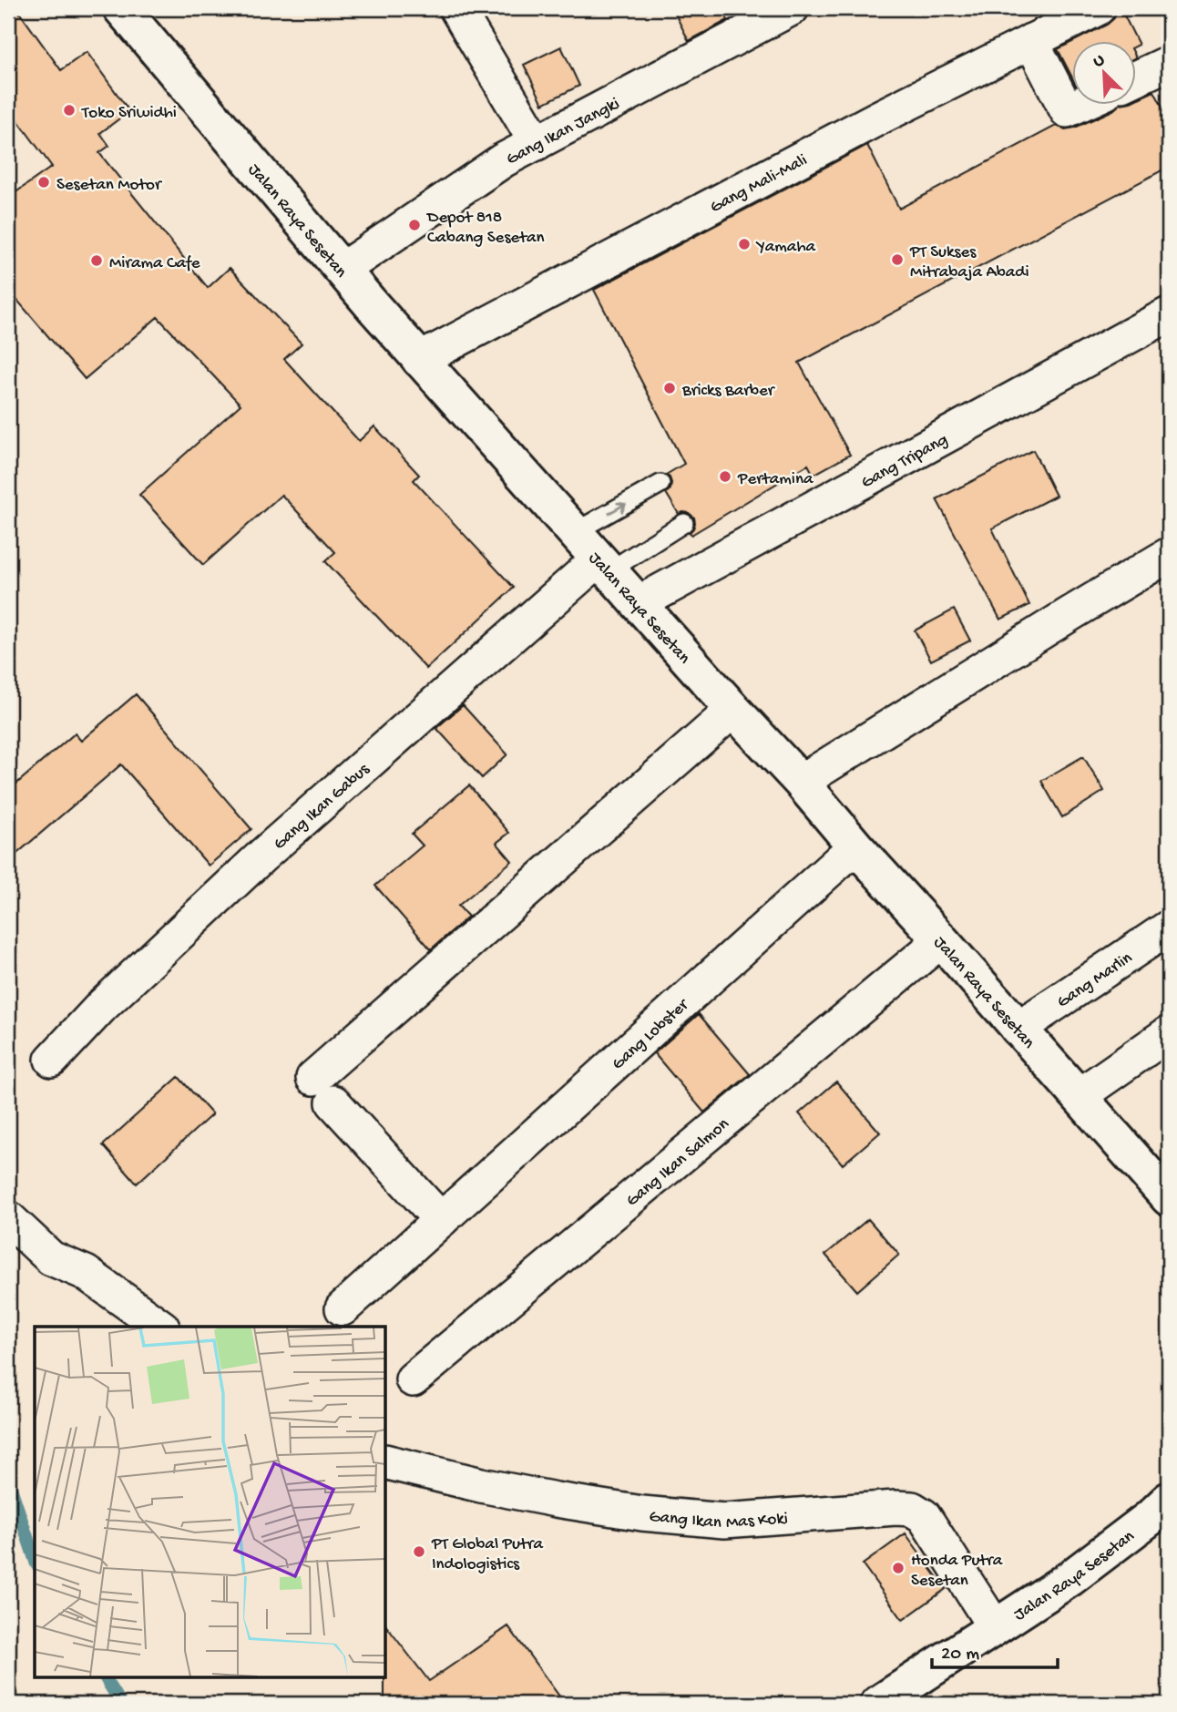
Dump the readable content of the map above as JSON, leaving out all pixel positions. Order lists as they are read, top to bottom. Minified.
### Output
{"streets":{"main road":["Jalan Raya Sesetan"],"street":["Gang Ikan Jangki","Gang Mali-Mali","Gang Tripang","Gang Ikan Gabus","Gang Marlin","Gang Lobster","Gang Ikan Salmon","Gang Ikan Mas Koki"]},"crossings":[["Gang Ikan Jangki","Jalan Raya Sesetan"],["Gang Mali-Mali","Jalan Raya Sesetan"],["Jalan Raya Sesetan","Gang Tripang"],["Jalan Raya Sesetan","Gang Ikan Gabus"],["Jalan Raya Sesetan","Gang Marlin"],["Jalan Raya Sesetan","Gang Lobster"],["Jalan Raya Sesetan","Gang Ikan Salmon"],["Jalan Raya Sesetan","Gang Ikan Mas Koki"]],"places":["Toko Sriwidhi","Sesetan Motor","Depot 818 Cabang Sesetan","Yamaha","PT Sukses Mitrabaja Abadi","Mirama Cafe","Bricks Barber","Pertamina","PT Global Putra Indologistics","Honda Putra Sesetan"],"scale_bar":"20 m","north":"top left"}
